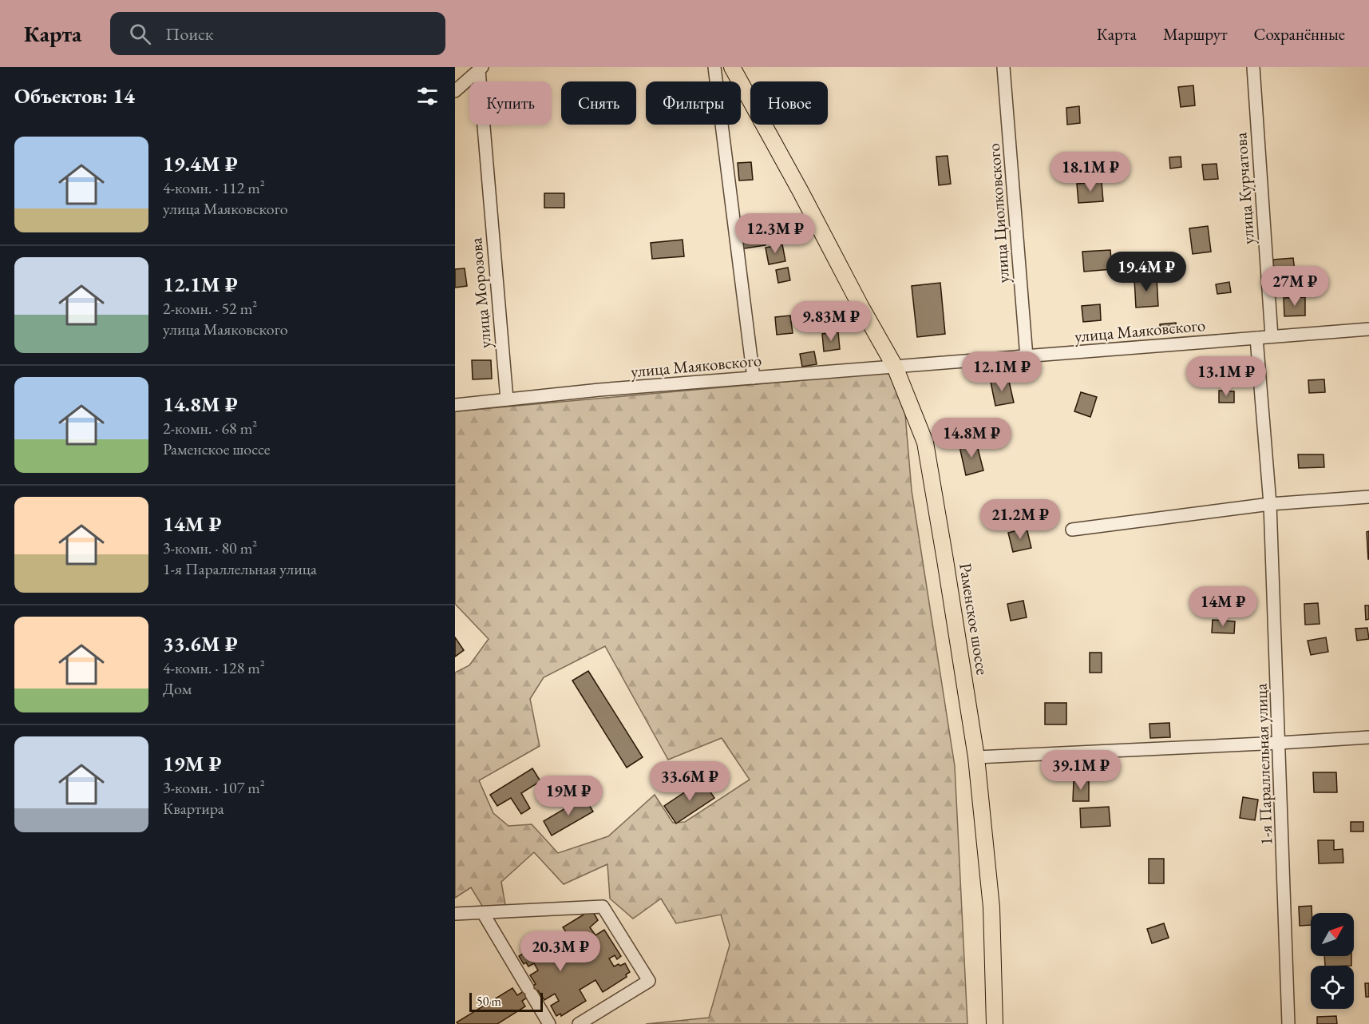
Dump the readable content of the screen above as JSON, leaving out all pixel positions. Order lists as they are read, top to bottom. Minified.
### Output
{"streets":{"main road":["Раменское шоссе"],"street":["улица Курчатова","улица Циолковского","улица Морозова","улица Маяковского","1-я Параллельная улица"]},"crossings":[["улица Курчатова","улица Маяковского"],["улица Циолковского","улица Маяковского"],["улица Морозова","улица Маяковского"],["улица Маяковского","Раменское шоссе"]],"scale_bar":"50 m","north":"top right","page":{"header":"Карта","search":"Поиск","nav":["Карта","Маршрут","Сохранённые"],"heading":"Объектов: 14","chip":["Купить","Снять","Фильтры","Новое"],"list":[{"name":"19.4M ₽","note":"4-комн. · 112 m² · улица Маяковского"},{"name":"12.1M ₽","note":"2-комн. · 52 m² · улица Маяковского"},{"name":"14.8M ₽","note":"2-комн. · 68 m² · Раменское шоссе"},{"name":"14M ₽","note":"3-комн. · 80 m² · 1-я Параллельная улица"},{"name":"33.6M ₽","note":"4-комн. · 128 m² · Дом"},{"name":"19M ₽","note":"3-комн. · 107 m² · Квартира"}],"price":["18.1M ₽","12.3M ₽","19.4M ₽","27M ₽","9.83M ₽","12.1M ₽","13.1M ₽","14.8M ₽","21.2M ₽","14M ₽","39.1M ₽","33.6M ₽","19M ₽","20.3M ₽"],"scale":"50 m"}}
